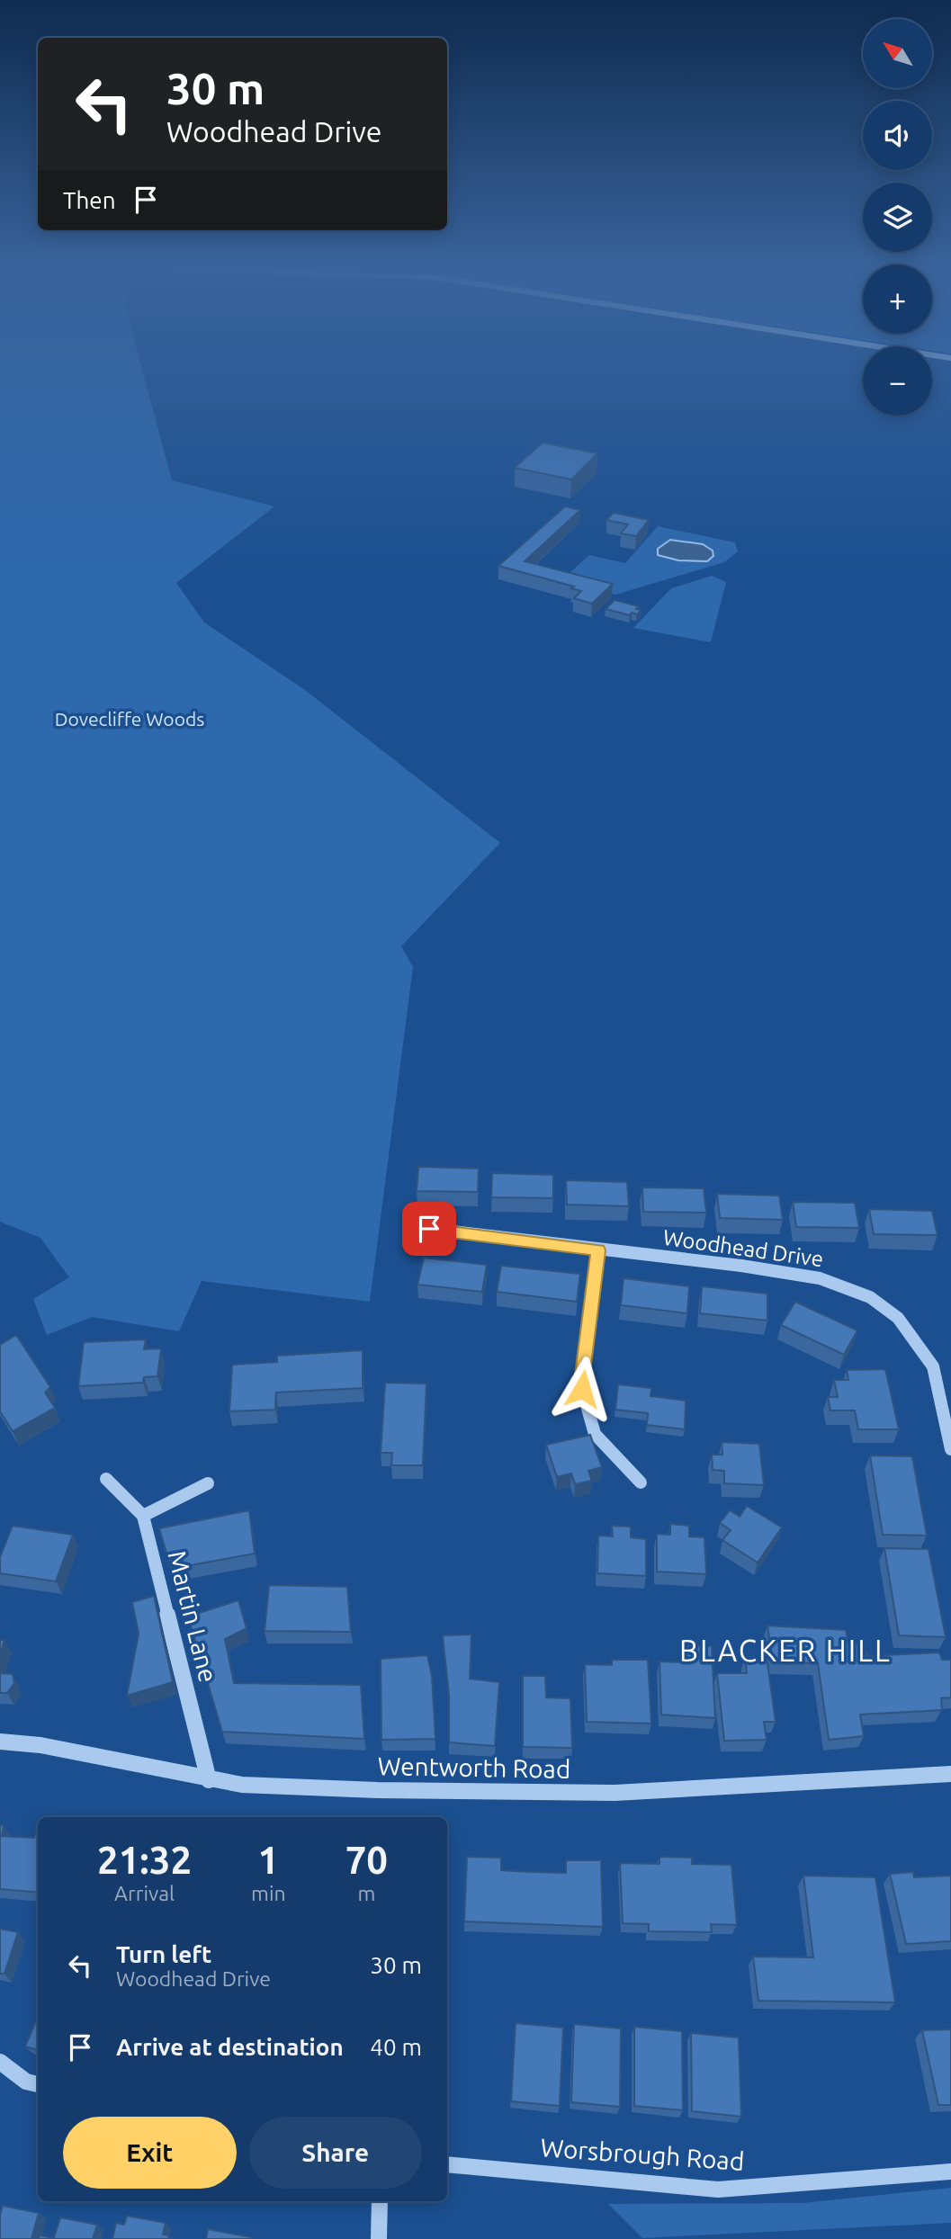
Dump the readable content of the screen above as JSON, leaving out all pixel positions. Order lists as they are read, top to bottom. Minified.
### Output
{"streets":{"street":["Woodhead Drive","Martin Lane","Wentworth Road","Worsbrough Road"]},"crossings":[["Martin Lane","Wentworth Road"]],"districts":["BLACKER HILL"],"parks":["Dovecliffe Woods"],"north":"top left","page":{"map_buttons":["+","−"],"turn":["30 m","Woodhead Drive"],"then":"Then","eta":["21:32","Arrival","1","min","70","m"],"list":[{"name":"Turn left","note":"Woodhead Drive","value":"30 m"},{"name":"Arrive at destination","value":"40 m"}],"buttons":["Exit","Share"]}}
